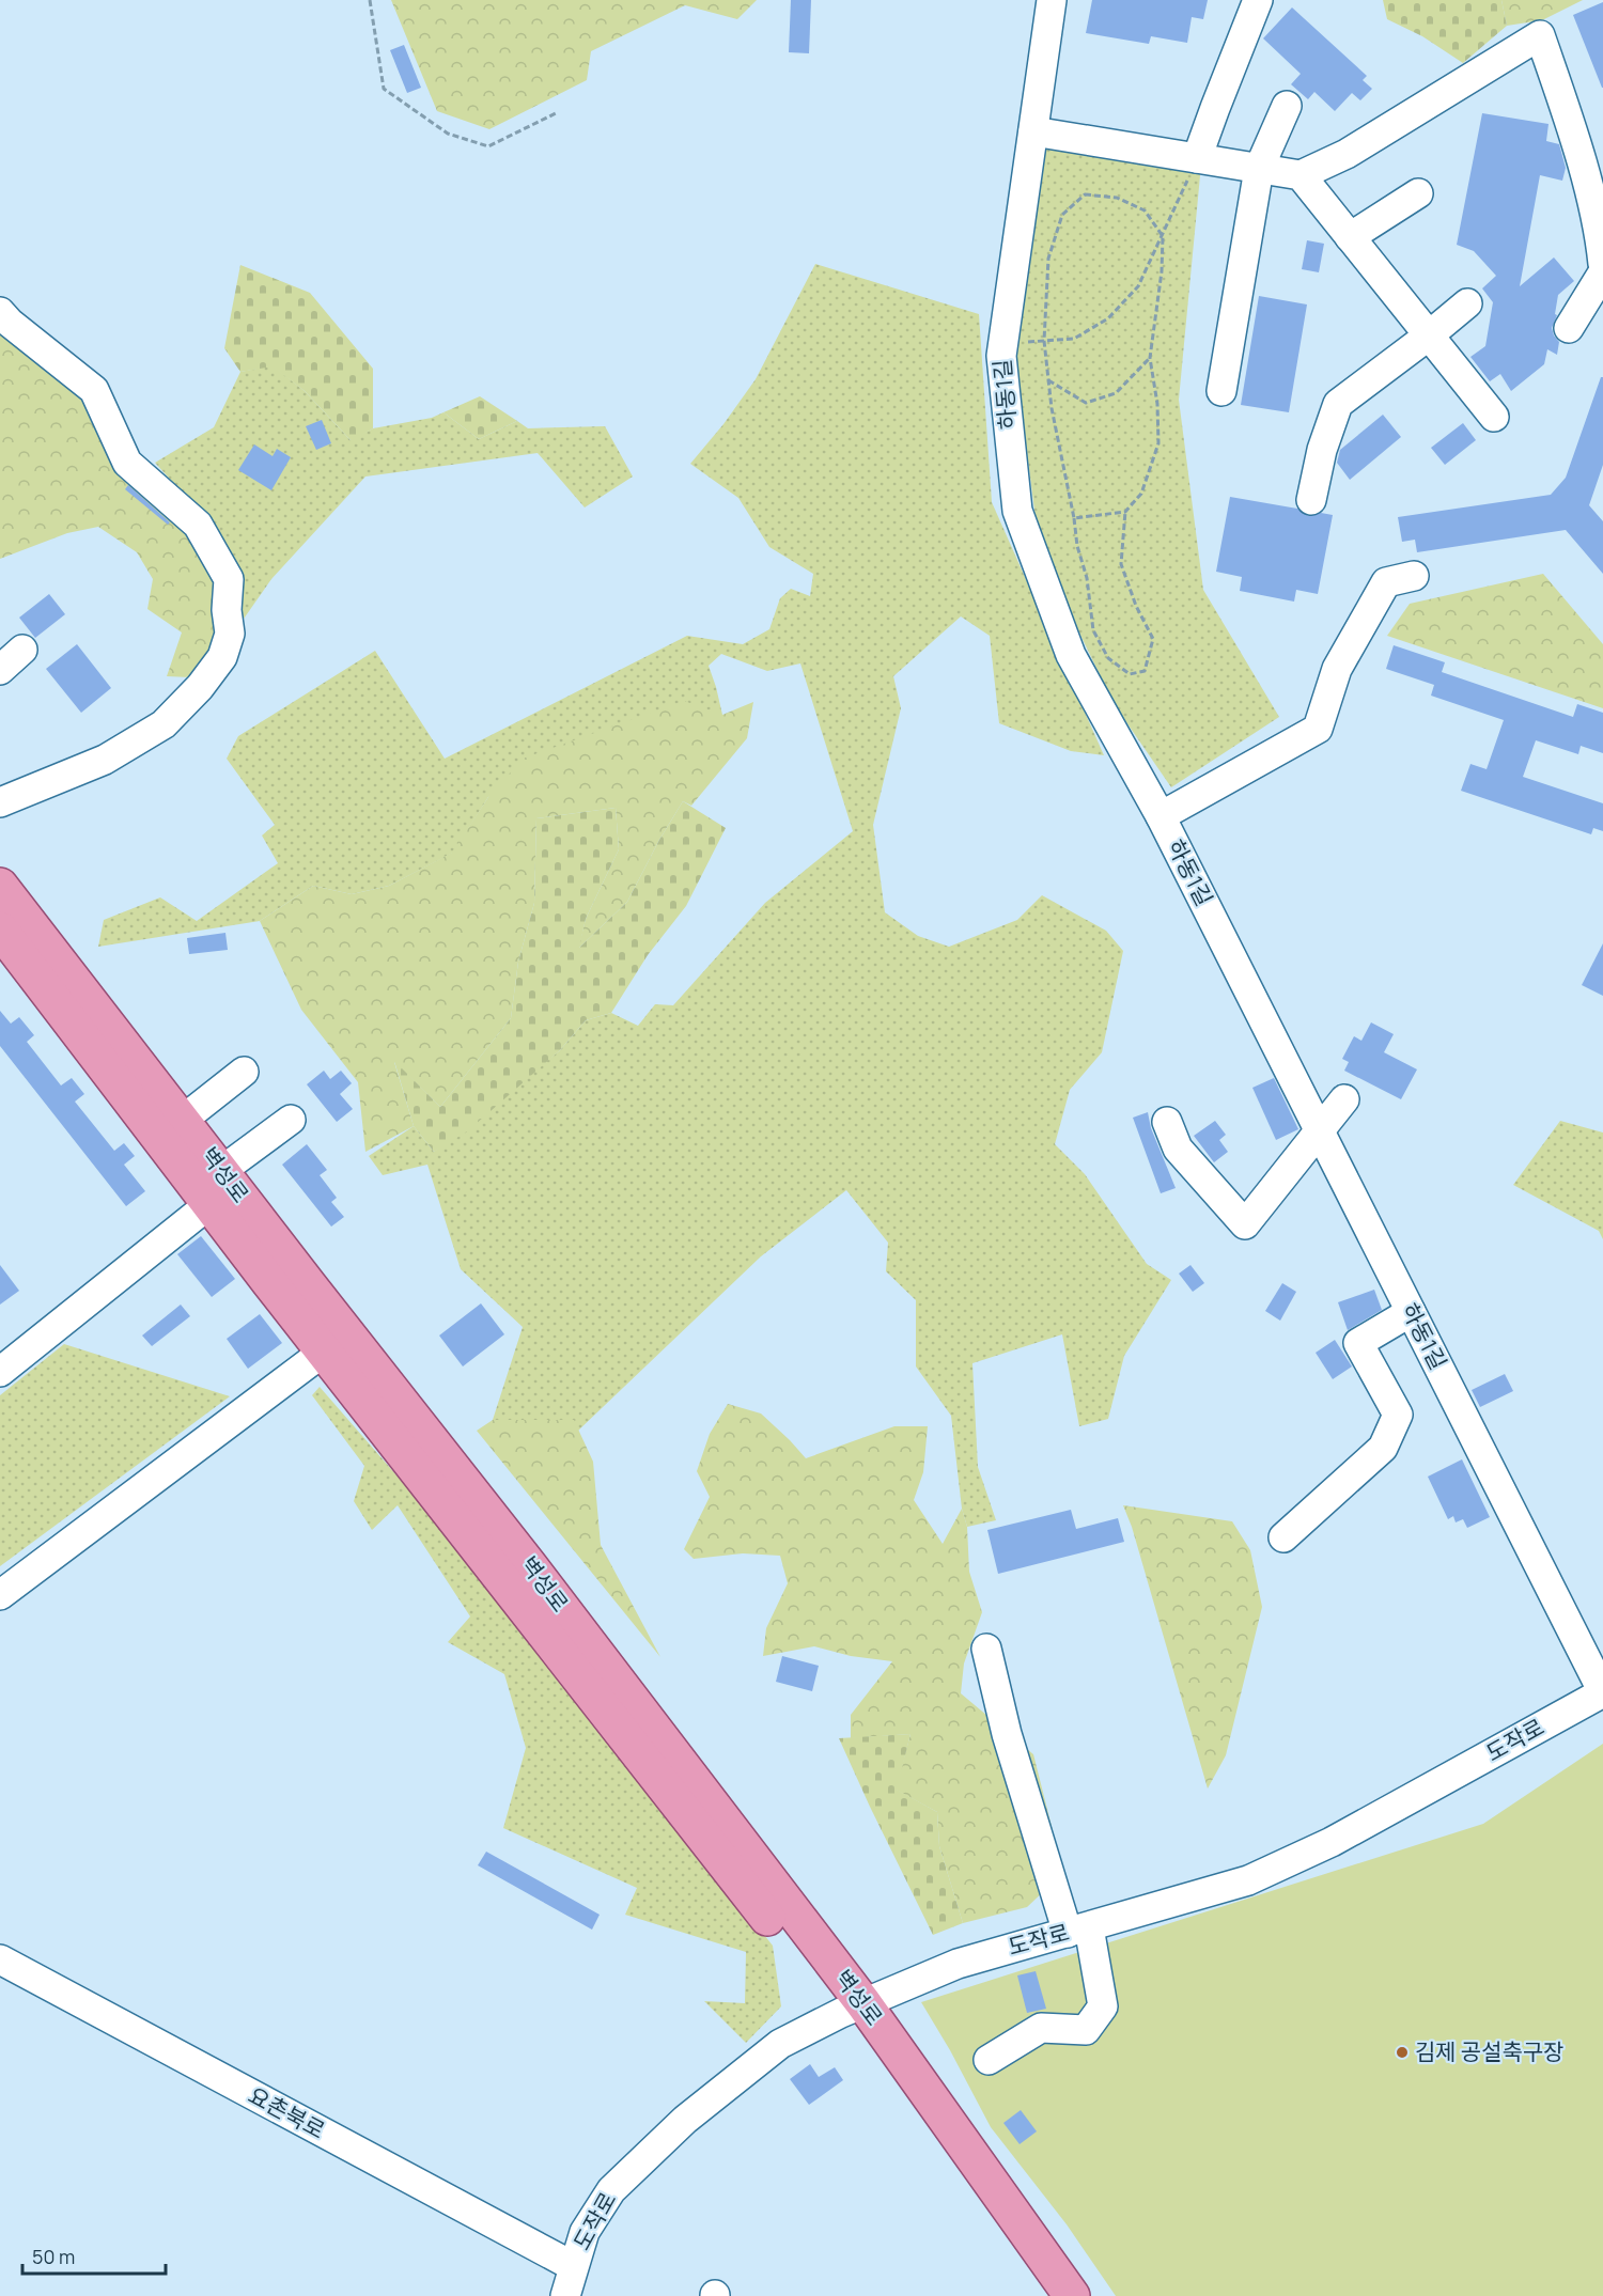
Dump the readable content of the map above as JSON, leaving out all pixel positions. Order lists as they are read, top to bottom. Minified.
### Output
{"streets":{"main road":["벽성로"],"street":["하동1길","도작로","요촌북로"]},"crossings":[["하동1길","도작로"],["벽성로","도작로"],["도작로","요촌북로"]],"places":["김제 공설축구장"],"scale_bar":"50 m"}
